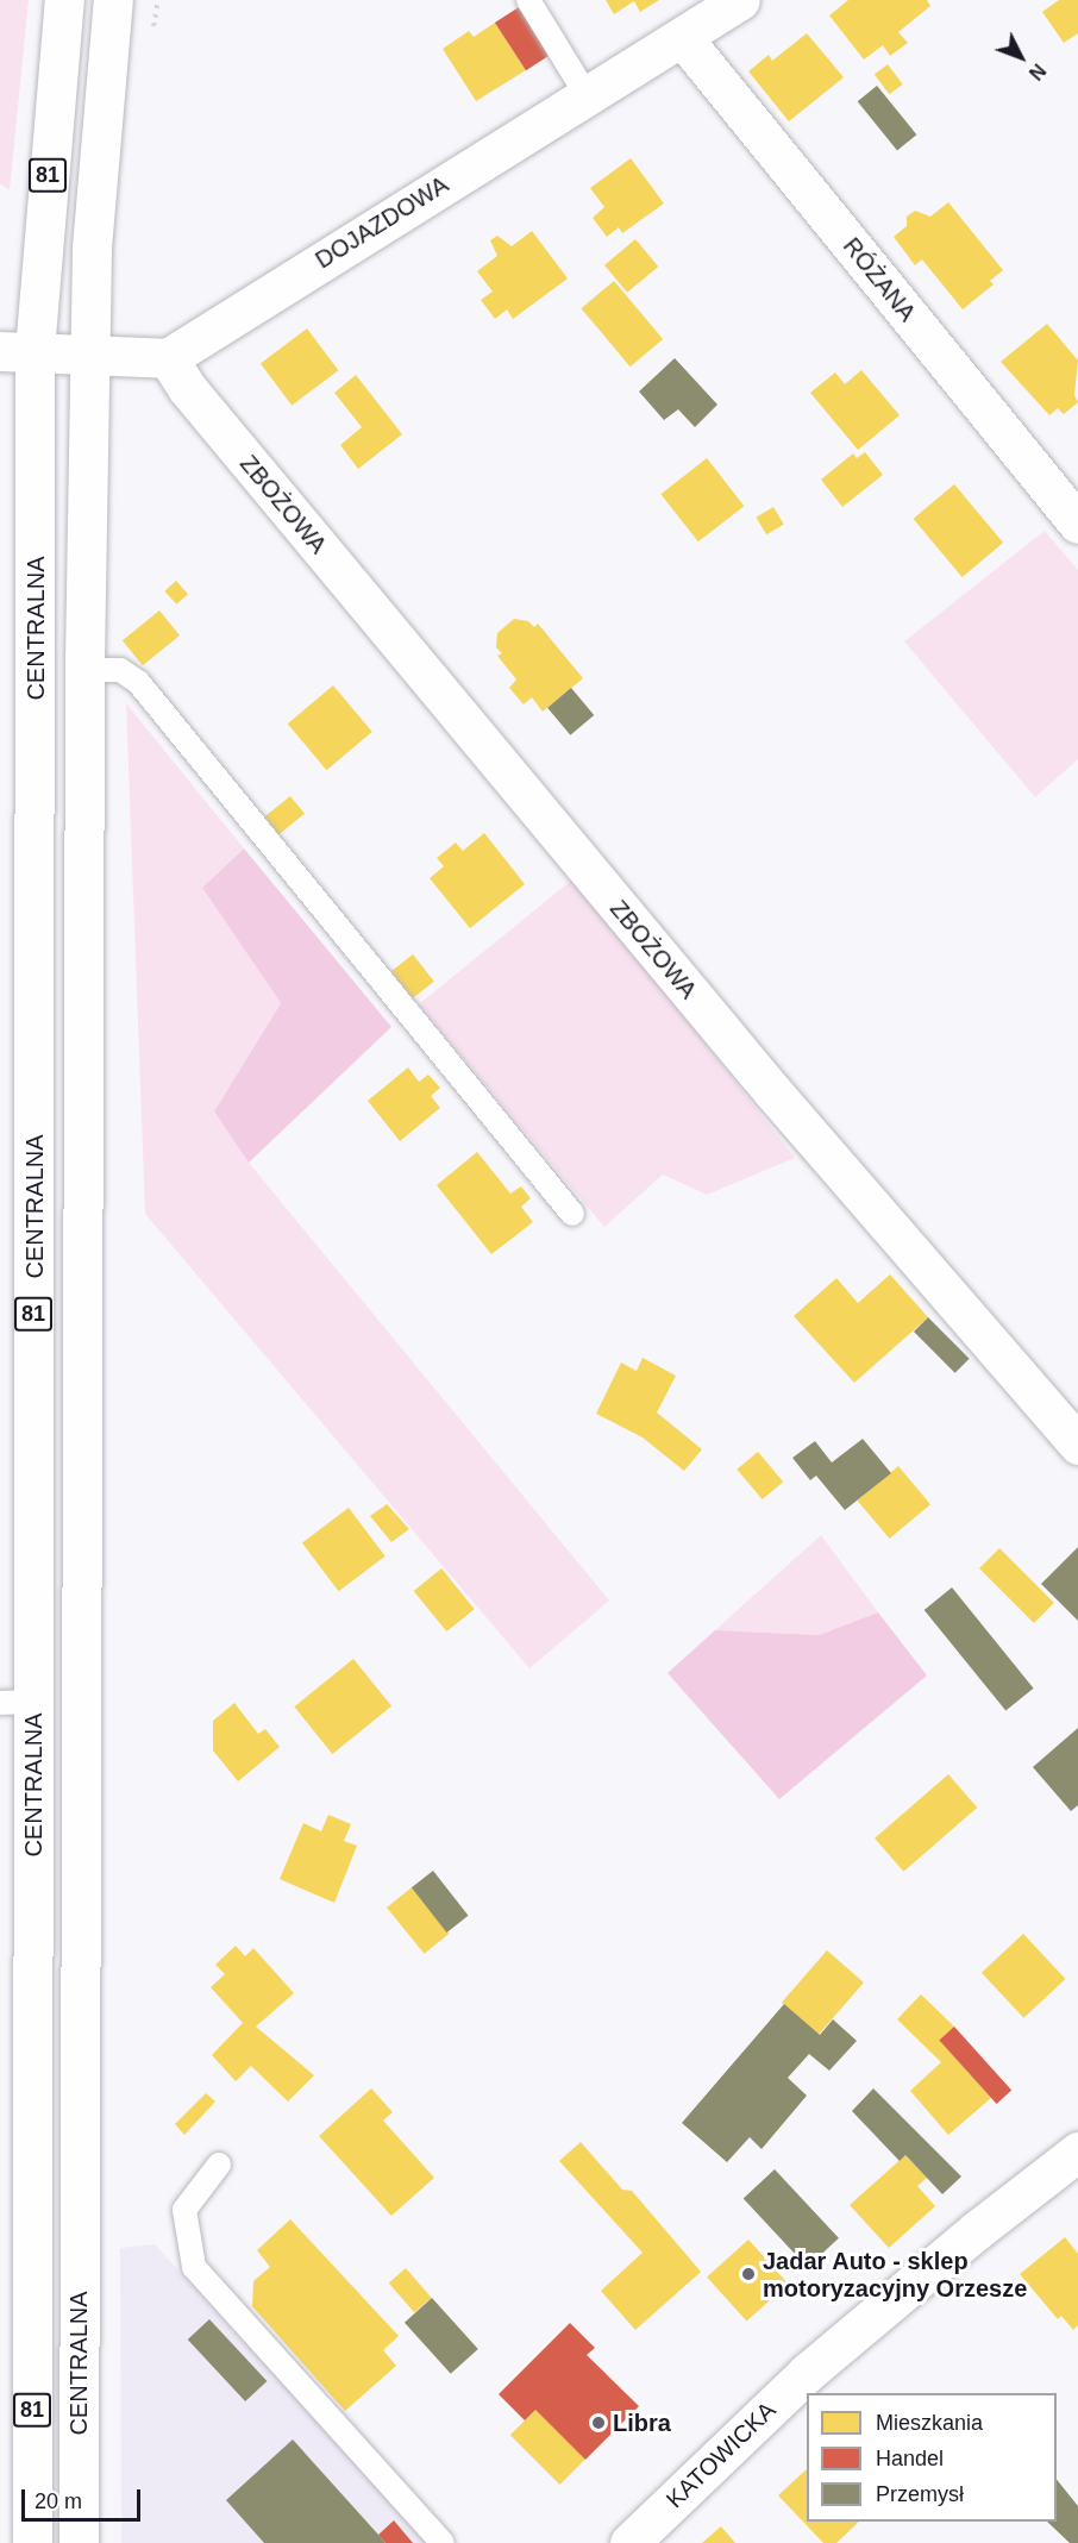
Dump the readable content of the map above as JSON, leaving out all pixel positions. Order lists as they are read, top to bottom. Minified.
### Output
{"streets":{"main road":["81","DOJAZDOWA","RÓŻANA","ZBOŻOWA","CENTRALNA","KATOWICKA"]},"crossings":[["DOJAZDOWA","RÓŻANA"],["DOJAZDOWA","ZBOŻOWA"]],"places":["Jadar Auto - sklep motoryzacyjny Orzesze","Libra"],"legend":["Mieszkania","Handel","Przemysł"],"scale_bar":"20 m","north":"bottom right"}
